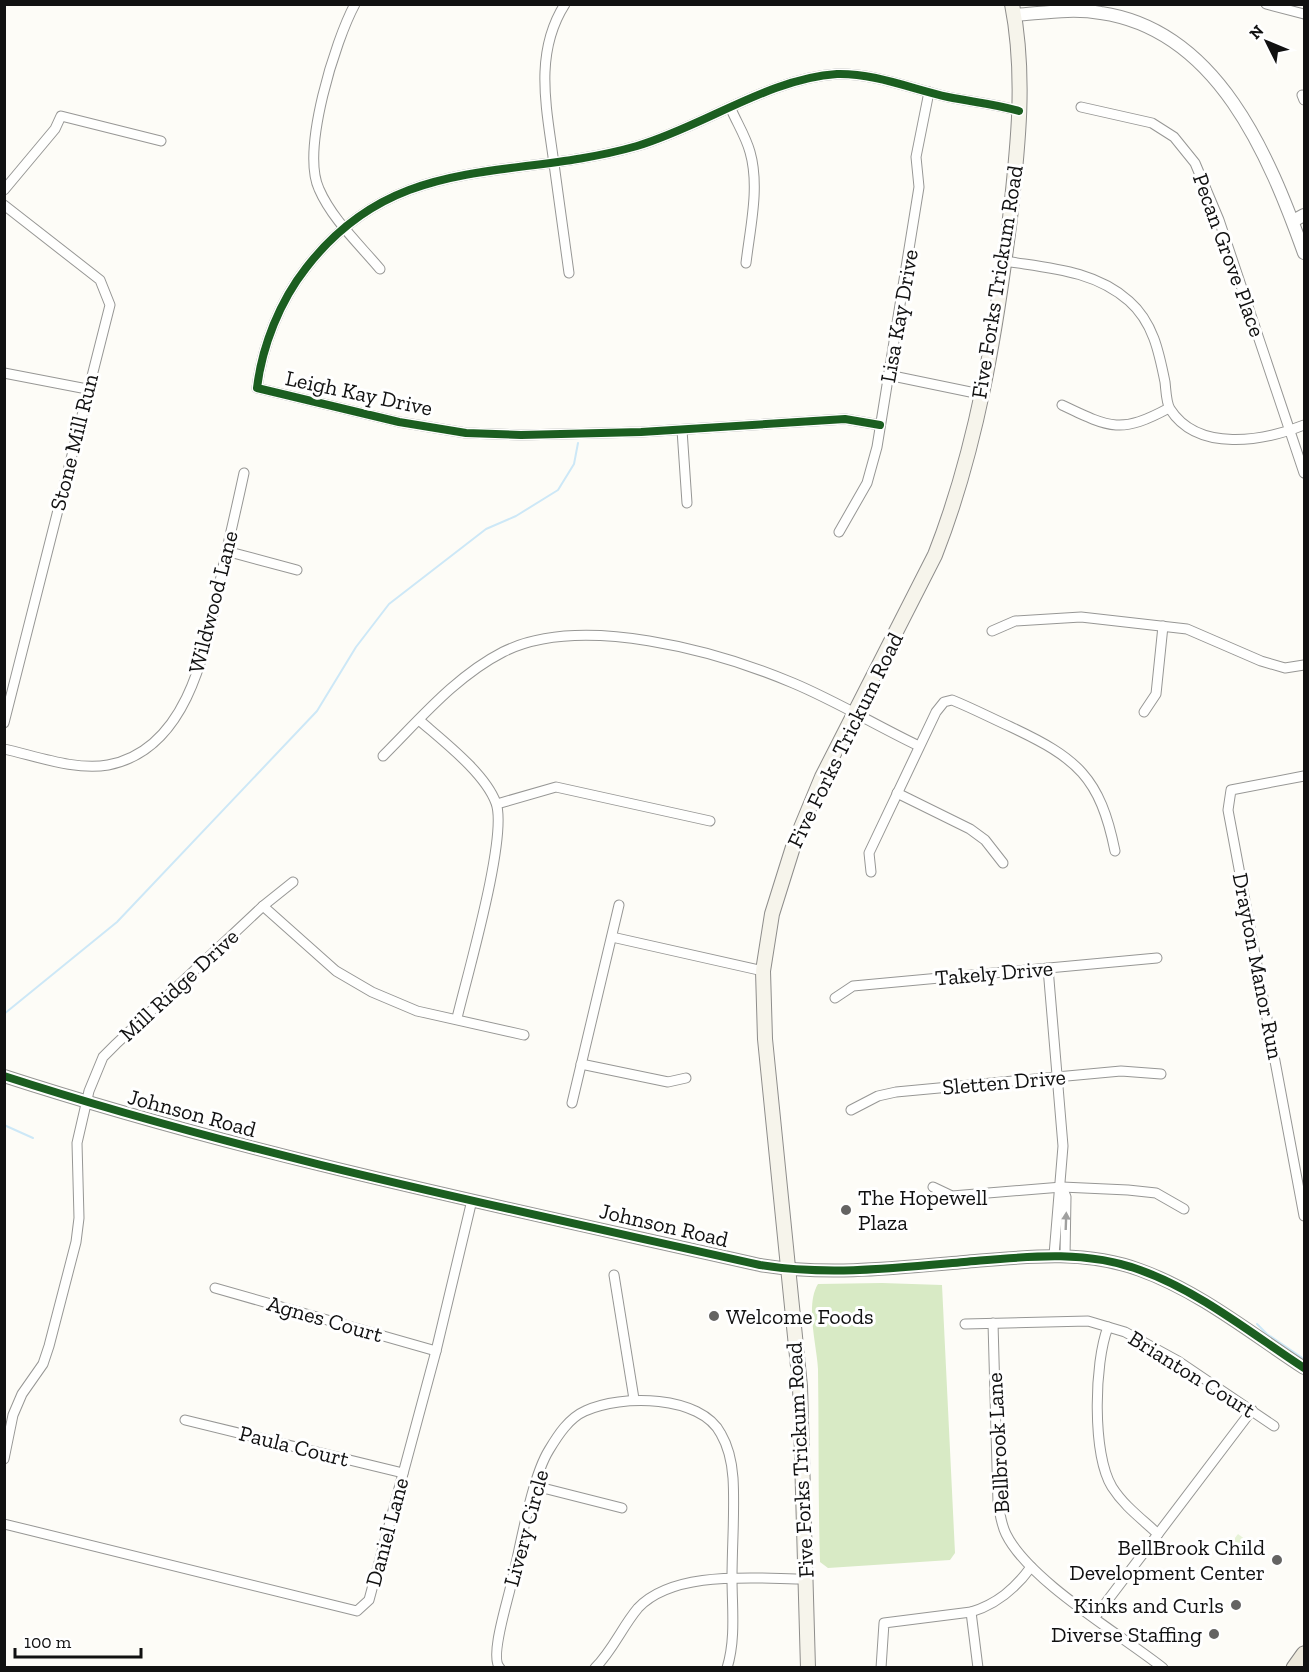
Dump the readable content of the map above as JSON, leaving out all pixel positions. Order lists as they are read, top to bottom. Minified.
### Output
{"streets":{"main road":["Five Forks Trickum Road"],"street":["Pecan Grove Place","Lisa Kay Drive","Leigh Kay Drive","Stone Mill Run","Wildwood Lane","Drayton Manor Run","Takely Drive","Mill Ridge Drive","Sletten Drive","Johnson Road","Agnes Court","Brianton Court","Bellbrook Lane","Paula Court","Livery Circle","Daniel Lane"]},"crossings":[["Five Forks Trickum Road","Leigh Kay Drive"],["Five Forks Trickum Road","Johnson Road"],["Lisa Kay Drive","Leigh Kay Drive"],["Mill Ridge Drive","Johnson Road"],["Johnson Road","Daniel Lane"],["Agnes Court","Daniel Lane"],["Brianton Court","Bellbrook Lane"],["Paula Court","Daniel Lane"]],"places":["The Hopewell Plaza","Welcome Foods","BellBrook Child Development Center","Kinks and Curls","Diverse Staffing"],"scale_bar":"100 m","north":"top left"}
